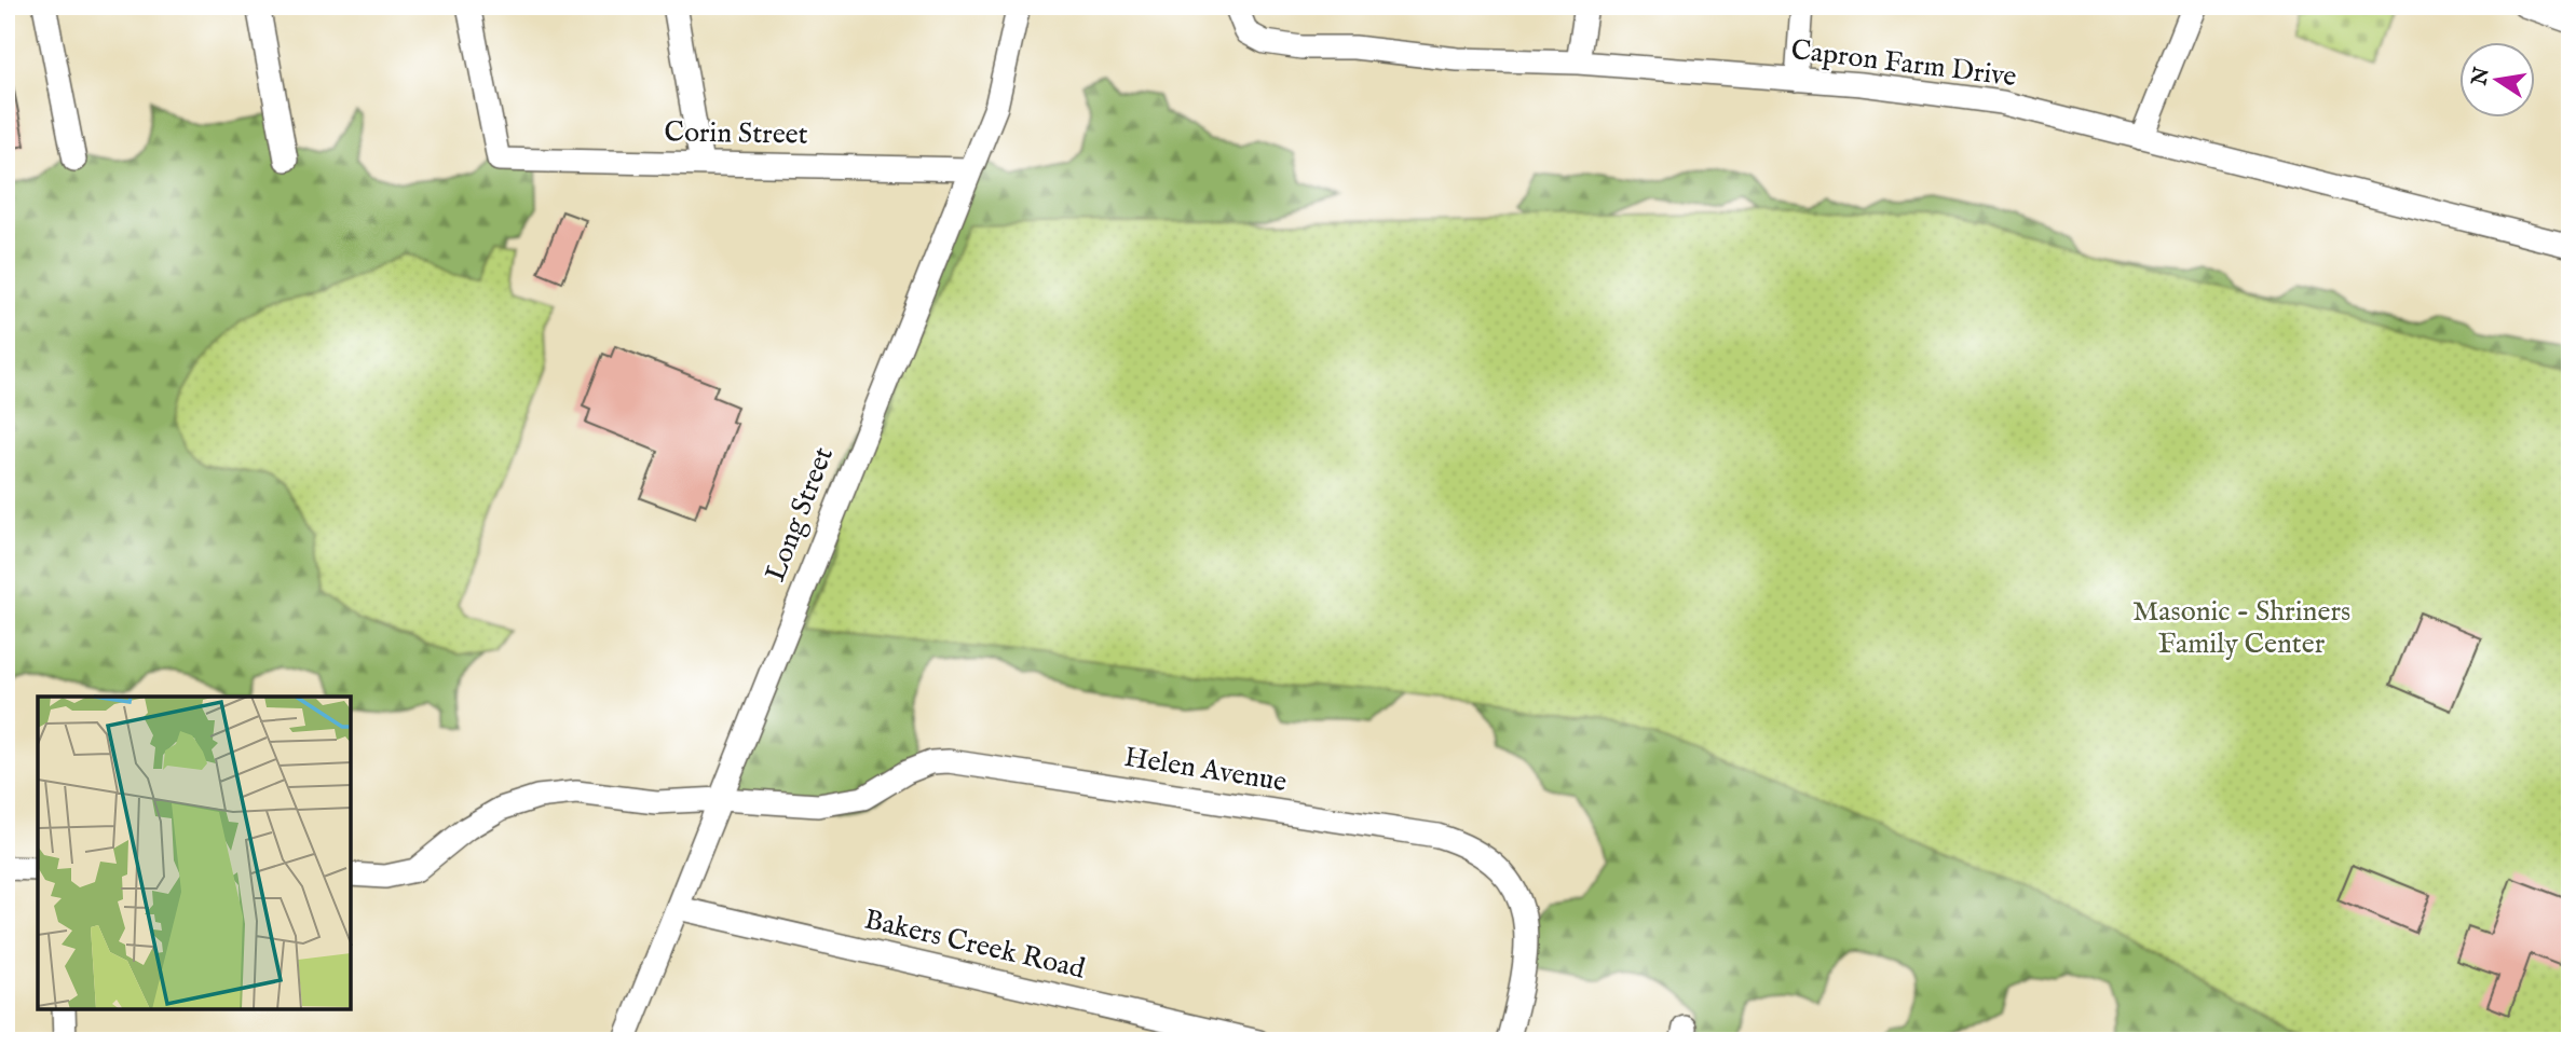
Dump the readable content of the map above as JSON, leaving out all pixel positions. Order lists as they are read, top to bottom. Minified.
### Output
{"streets":{"street":["Capron Farm Drive","Corin Street","Long Street","Helen Avenue","Bakers Creek Road"]},"crossings":[["Corin Street","Long Street"],["Long Street","Helen Avenue"],["Long Street","Bakers Creek Road"]],"parks":["Masonic - Shriners Family Center"],"north":"left"}
